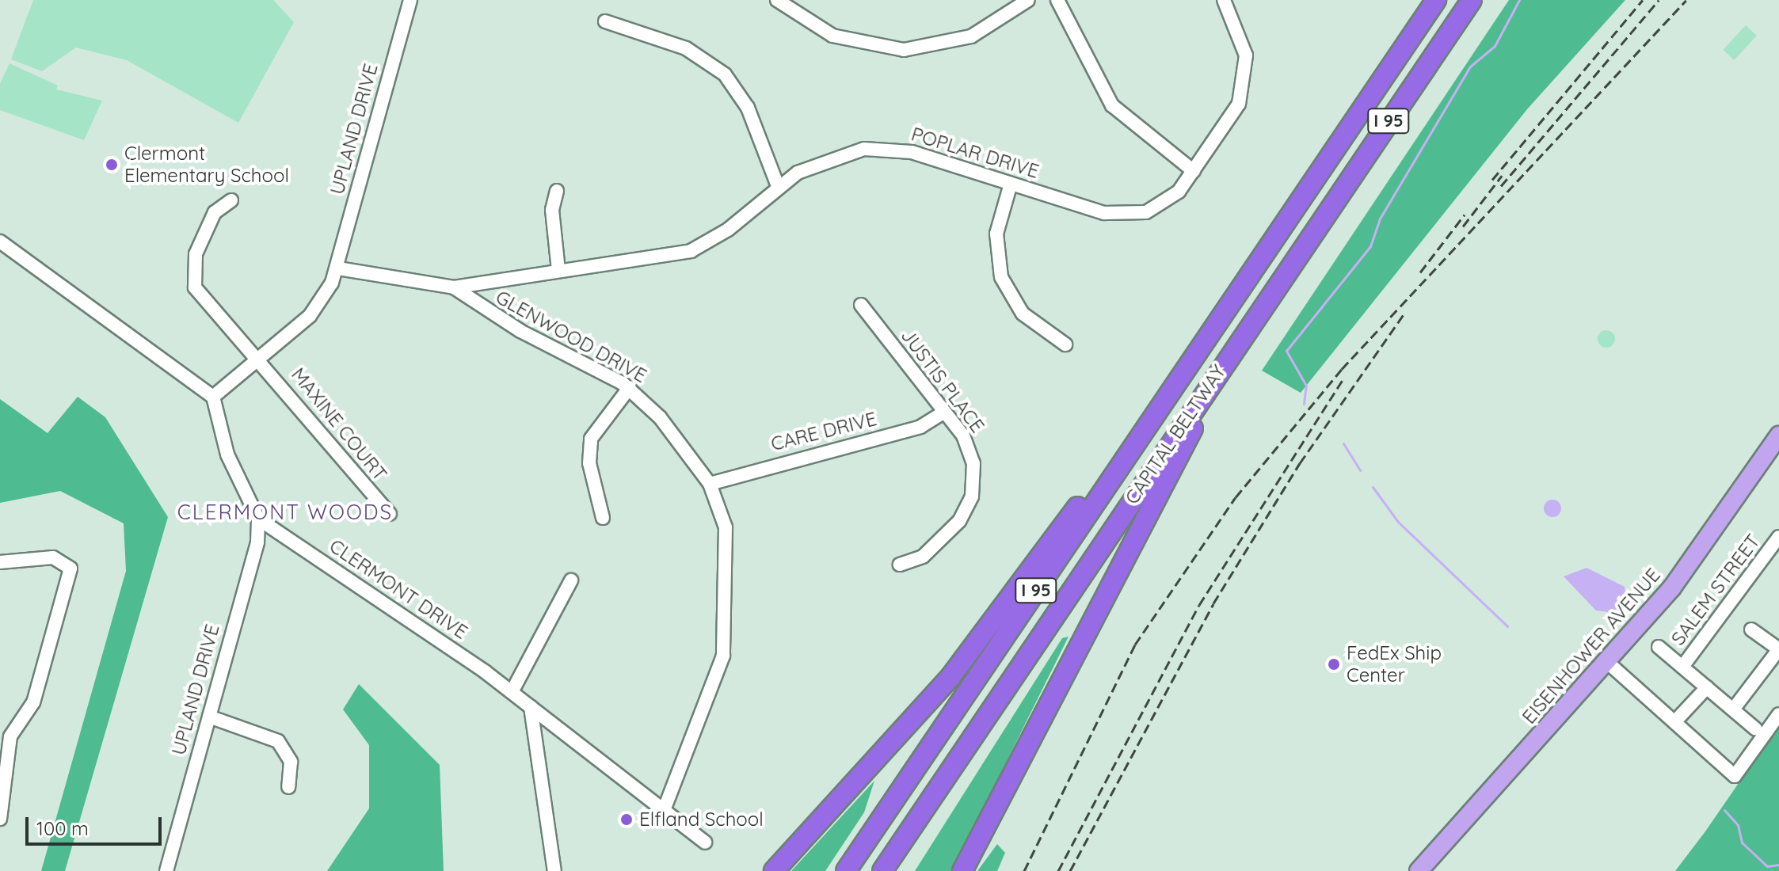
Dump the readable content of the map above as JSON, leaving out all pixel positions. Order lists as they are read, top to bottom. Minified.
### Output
{"streets":{"highway":["I 95","CAPITAL BELTWAY"],"main road":["EISENHOWER AVENUE"],"street":["UPLAND DRIVE","POPLAR DRIVE","GLENWOOD DRIVE","JUSTIS PLACE","MAXINE COURT","CARE DRIVE","CLERMONT DRIVE","SALEM STREET"]},"crossings":[["UPLAND DRIVE","GLENWOOD DRIVE"],["UPLAND DRIVE","CLERMONT DRIVE"],["POPLAR DRIVE","GLENWOOD DRIVE"],["GLENWOOD DRIVE","CARE DRIVE"],["GLENWOOD DRIVE","CLERMONT DRIVE"],["JUSTIS PLACE","CARE DRIVE"]],"districts":["CLERMONT WOODS"],"places":["Clermont Elementary School","FedEx Ship Center","Elfland School"],"scale_bar":"100 m"}
